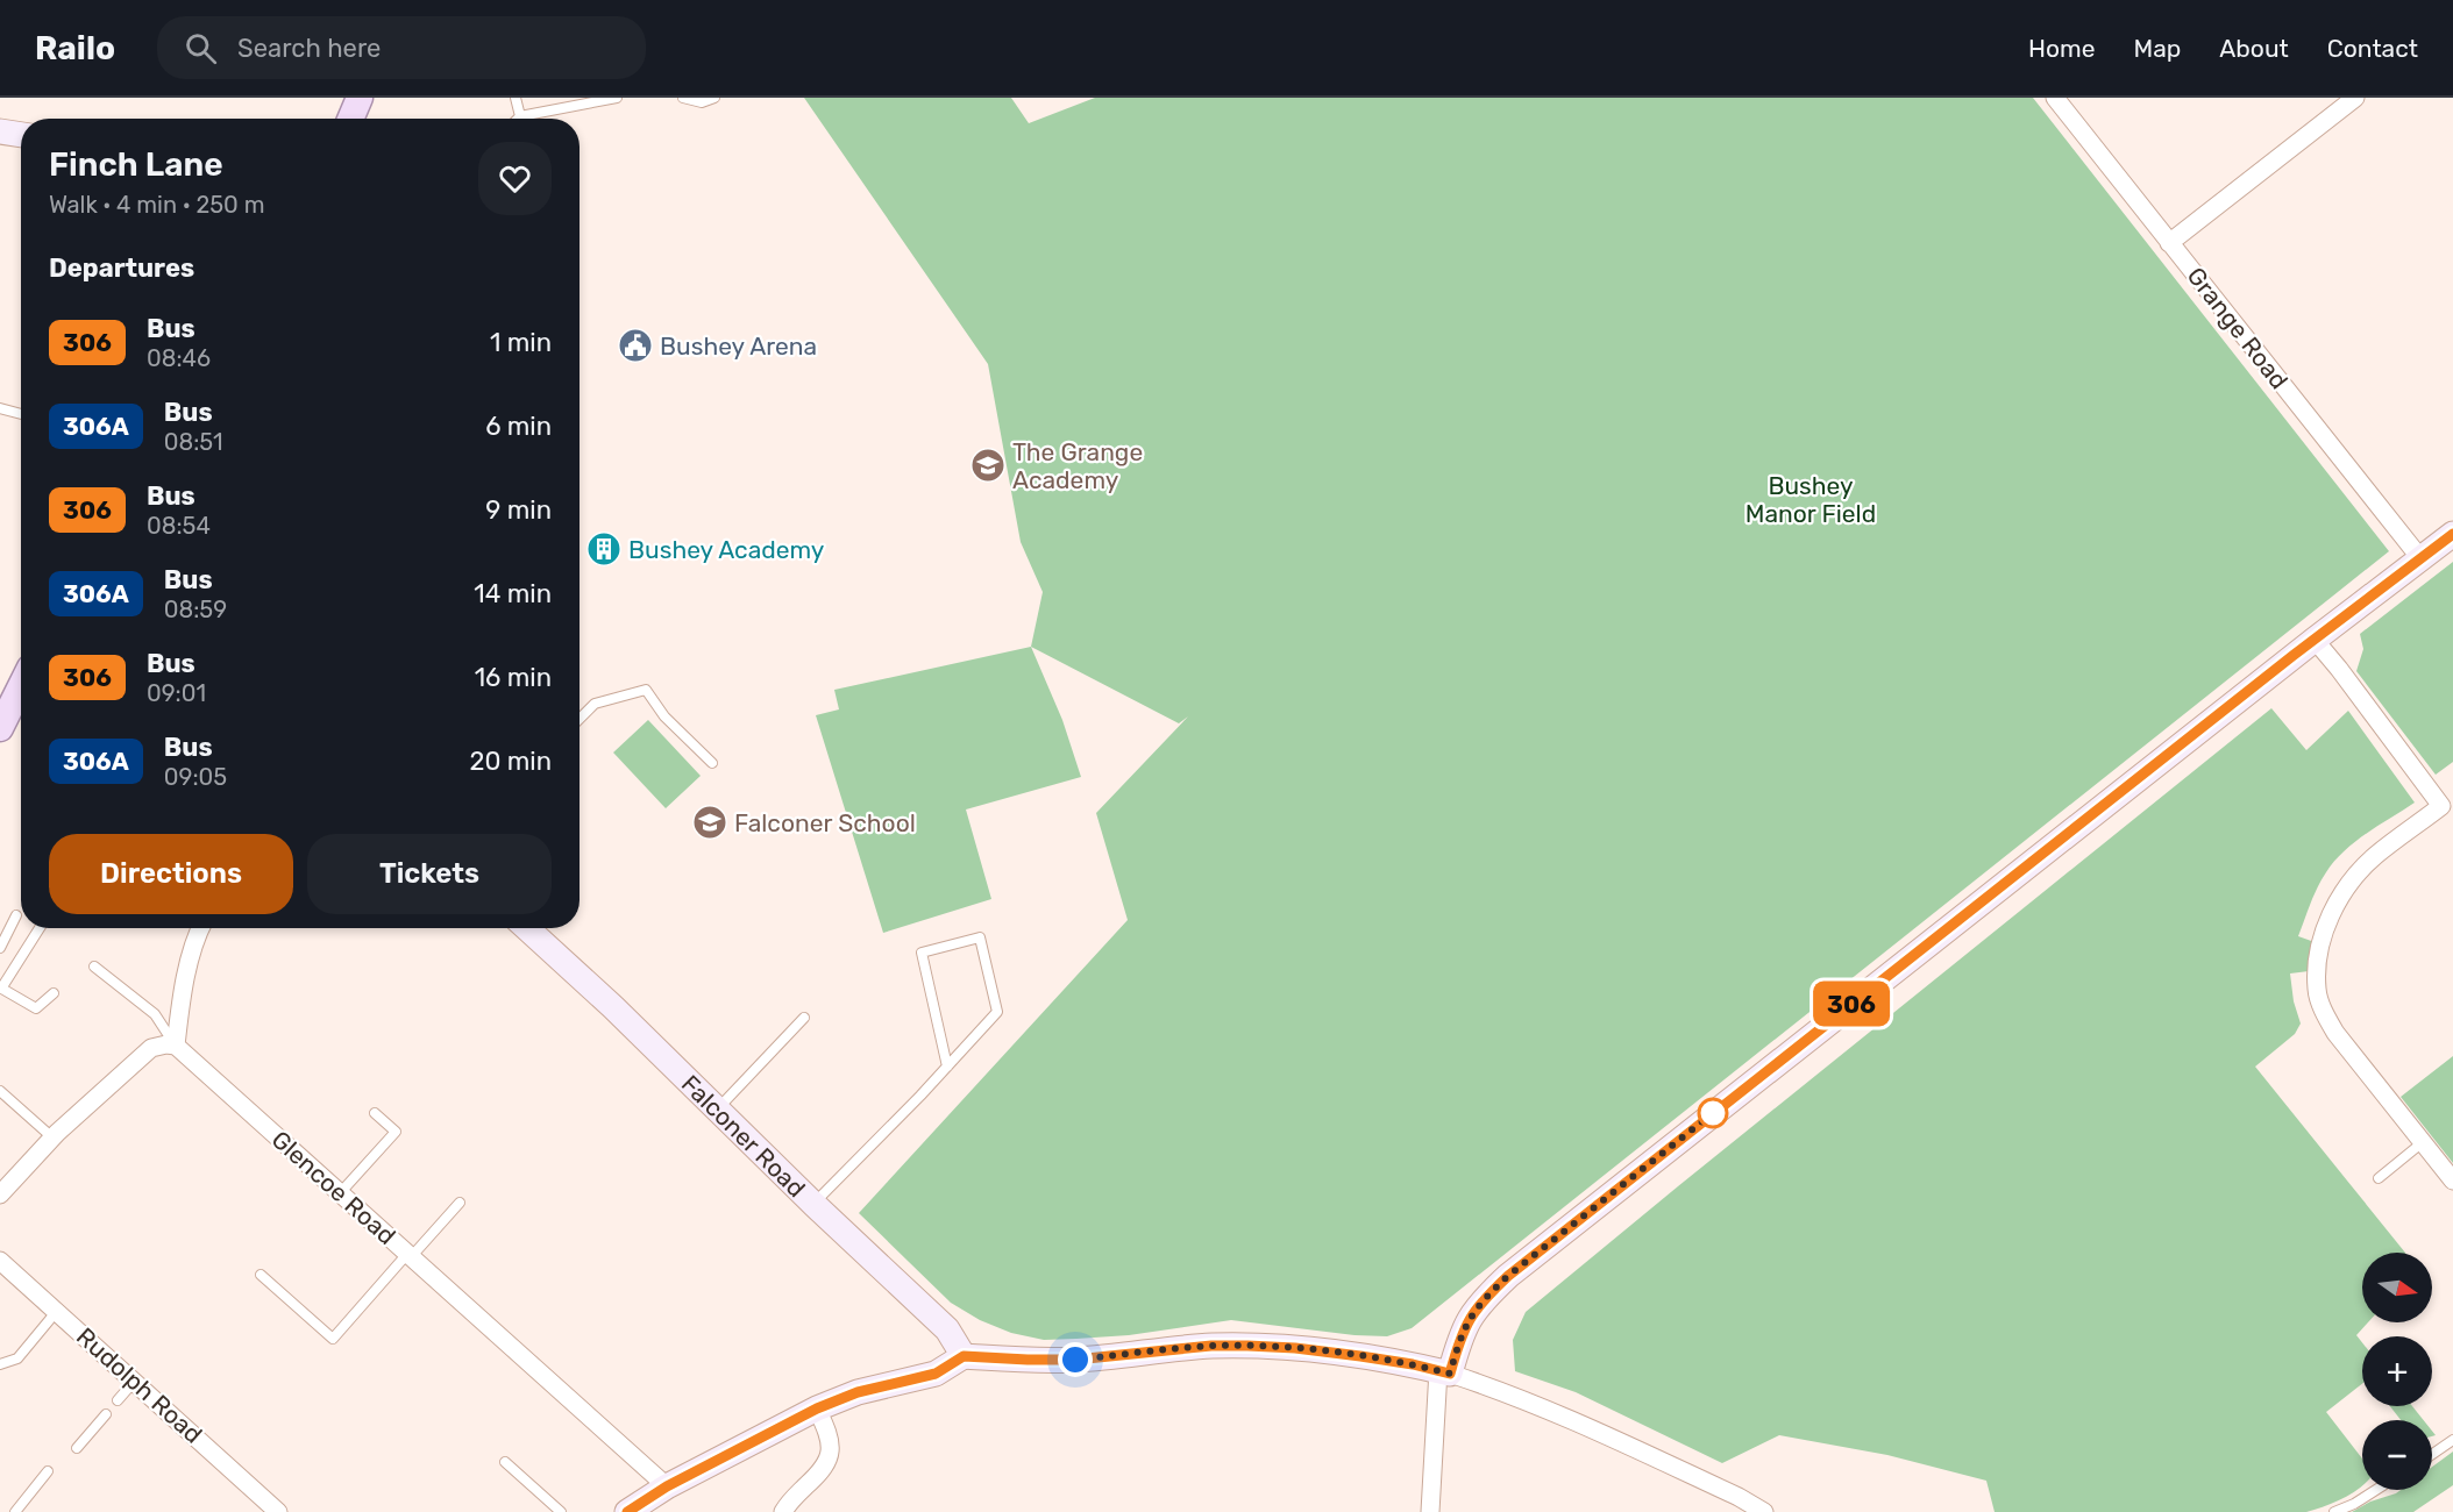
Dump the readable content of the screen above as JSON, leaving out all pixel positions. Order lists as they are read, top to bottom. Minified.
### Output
{"streets":{"street":["Grange Road","Falconer Road","Glencoe Road","Rudolph Road"]},"parks":["Bushey Manor Field"],"places":{"public building":["Bushey Arena"],"school or university":["The Grange Academy","Falconer School"],"building":["Bushey Academy"]},"lines":["bus line 306"],"north":"right","page":{"header":"Railo","search":"Search here","nav":["Home","Map","About","Contact"],"on_map":"306","heading":[["Finch Lane","Walk · 4 min · 250 m"],"Departures"],"list":[{"mark":"306","name":"Bus","note":"08:46","value":"1 min"},{"mark":"306A","name":"Bus","note":"08:51","value":"6 min"},{"mark":"306","name":"Bus","note":"08:54","value":"9 min"},{"mark":"306A","name":"Bus","note":"08:59","value":"14 min"},{"mark":"306","name":"Bus","note":"09:01","value":"16 min"},{"mark":"306A","name":"Bus","note":"09:05","value":"20 min"}],"buttons":["Directions","Tickets"],"map_buttons":["+","−"]}}
